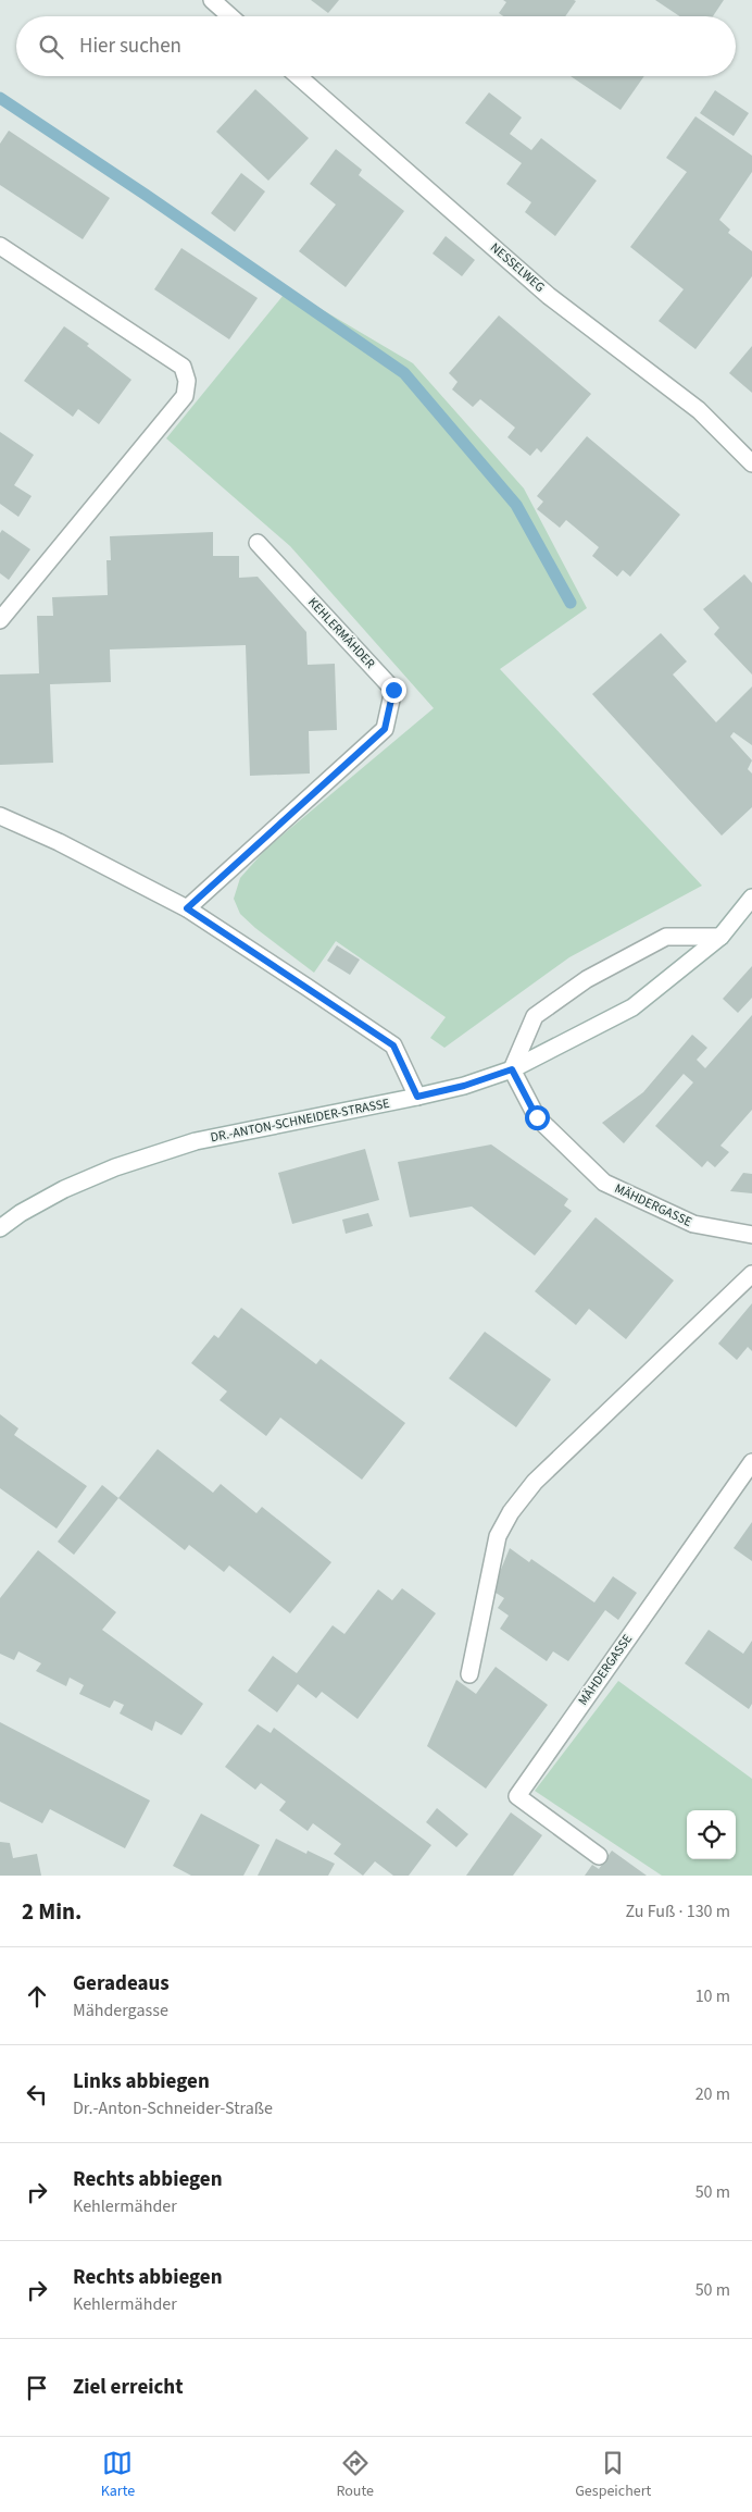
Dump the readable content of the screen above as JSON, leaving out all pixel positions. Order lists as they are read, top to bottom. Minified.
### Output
{"streets":{"street":["NESSELWEG","KEHLERMÄHDER","DR.-ANTON-SCHNEIDER-STRASSE","MÄHDERGASSE"]},"crossings":[["DR.-ANTON-SCHNEIDER-STRASSE","MÄHDERGASSE"]],"page":{"search":"Hier suchen","heading":["2 Min.","Zu Fuß · 130 m"],"list":[["Geradeaus","Mähdergasse","10 m"],["Links abbiegen","Dr.-Anton-Schneider-Straße","20 m"],["Rechts abbiegen","Kehlermähder","50 m"],["Rechts abbiegen","Kehlermähder","50 m"],"Ziel erreicht"],"nav":["Karte","Route","Gespeichert"]}}
